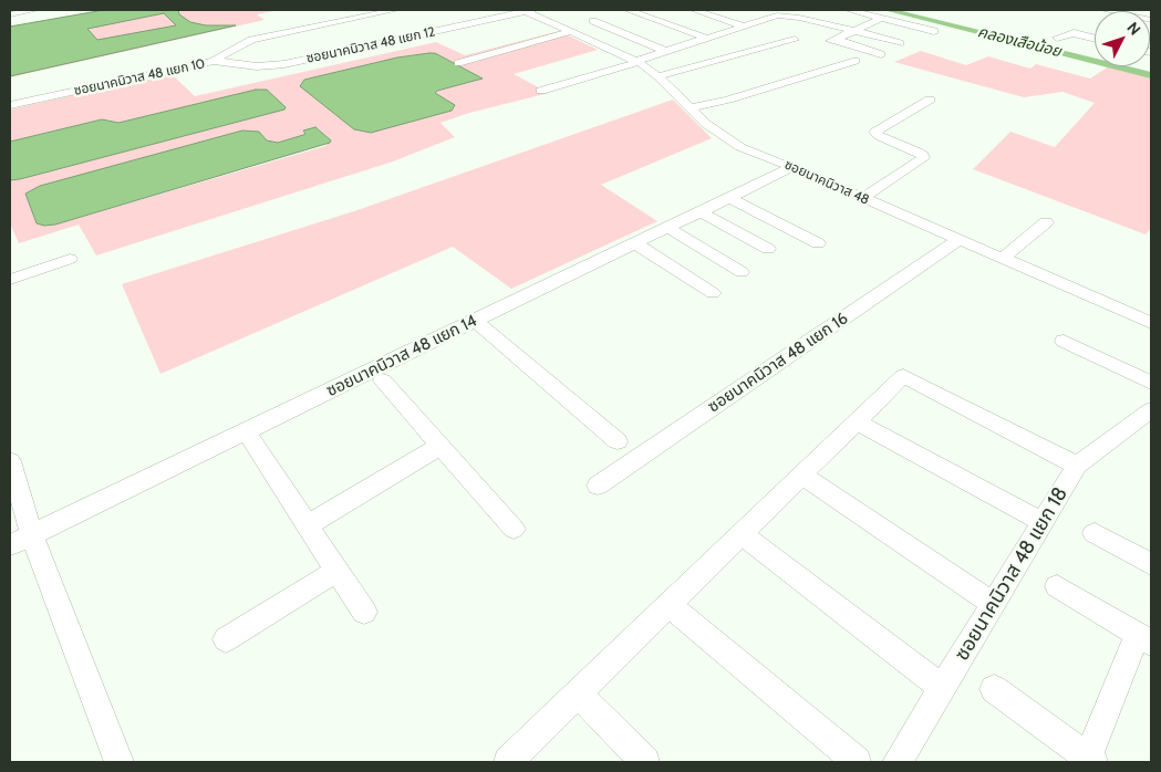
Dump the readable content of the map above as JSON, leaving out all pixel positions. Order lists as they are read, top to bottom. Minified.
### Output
{"streets":{"street":["ซอยนาคนิวาส 48 แยก 12","ซอยนาคนิวาส 48 แยก 10","ซอยนาคนิวาส 48","ซอยนาคนิวาส 48 แยก 14","ซอยนาคนิวาส 48 แยก 16","ซอยนาคนิวาส 48 แยก 18"]},"crossings":[["ซอยนาคนิวาส 48 แยก 12","ซอยนาคนิวาส 48 แยก 10"],["ซอยนาคนิวาส 48 แยก 12","ซอยนาคนิวาส 48"],["ซอยนาคนิวาส 48","ซอยนาคนิวาส 48 แยก 14"],["ซอยนาคนิวาส 48","ซอยนาคนิวาส 48 แยก 16"]],"water":["คลองเสือน้อย"],"north":"top right"}
